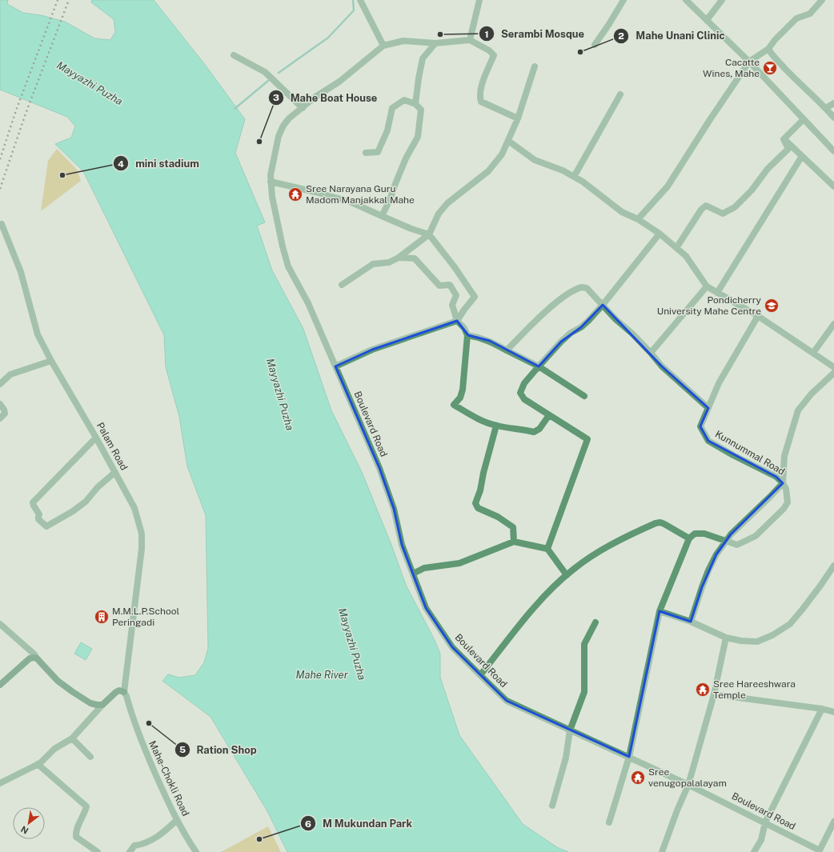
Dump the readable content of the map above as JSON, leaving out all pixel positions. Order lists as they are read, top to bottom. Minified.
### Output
{"streets":{"street":["Boulevard Road","Palam Road","Kunnummal Road","Mahe-Chokli Road"]},"crossings":[["Palam Road","Mahe-Chokli Road"]],"water":["Mayyazhi Puzha","Mahe River"],"places":{"other":["Serambi Mosque","Mahe Unani Clinic","Mahe Boat House","mini stadium","Ration Shop","M Mukundan Park"],"bar":["Cacatte Wines, Mahe"],"temple":["Sree Narayana Guru Madom Manjakkal Mahe","Sree Hareeshwara Temple","Sree venugopalalayam"],"school or university":["Pondicherry University Mahe Centre"],"building":["M.M.L.P.School Peringadi"]},"north":"bottom left"}
